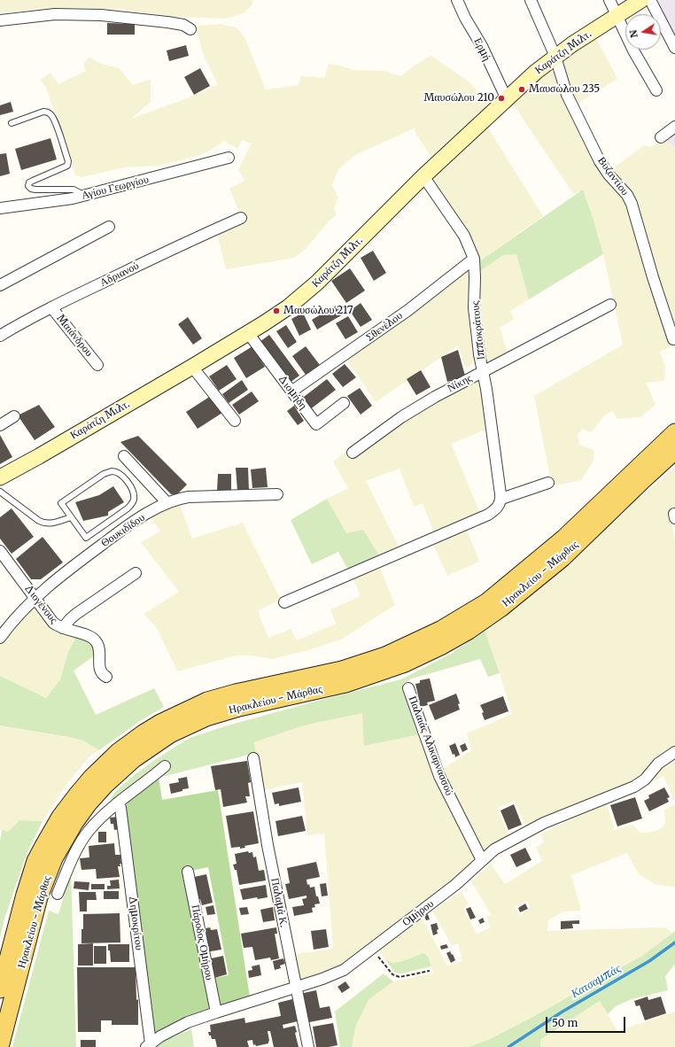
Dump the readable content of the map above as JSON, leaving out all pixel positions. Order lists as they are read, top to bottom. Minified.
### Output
{"streets":{"main road":["Ηρακλείου - Μάρθας"],"street":["Ερμή","Καράτζη Μιλτ.","Βυζαντίου","Αγίου Γεωργίου","Αδριανού","Σθενέλου","Ιπποκράτους","Μαιάνδρου","Νίκης","Διομήδη","Θουκιδίδου","Διογένους","Παλαιάς Αλικαρνασσού","Παλαμά Κ.","Ομήρου","Δημοκρίτου","Πάροδος Ομήρου"]},"crossings":[["Ερμή","Καράτζη Μιλτ."],["Καράτζη Μιλτ.","Βυζαντίου"],["Καράτζη Μιλτ.","Ιπποκράτους"],["Καράτζη Μιλτ.","Διομήδη"],["Αδριανού","Μαιάνδρου"],["Σθενέλου","Ιπποκράτους"],["Σθενέλου","Διομήδη"],["Ιπποκράτους","Νίκης"],["Θουκιδίδου","Διογένους"],["Παλαιάς Αλικαρνασσού","Ομήρου"],["Παλαμά Κ.","Ομήρου"],["Ομήρου","Δημοκρίτου"],["Ομήρου","Πάροδος Ομήρου"]],"water":["Κατσαμπάς"],"places":["Μαυσώλου 235","Μαυσώλου 210","Μαυσώλου 217"],"scale_bar":"50 m","north":"left"}
